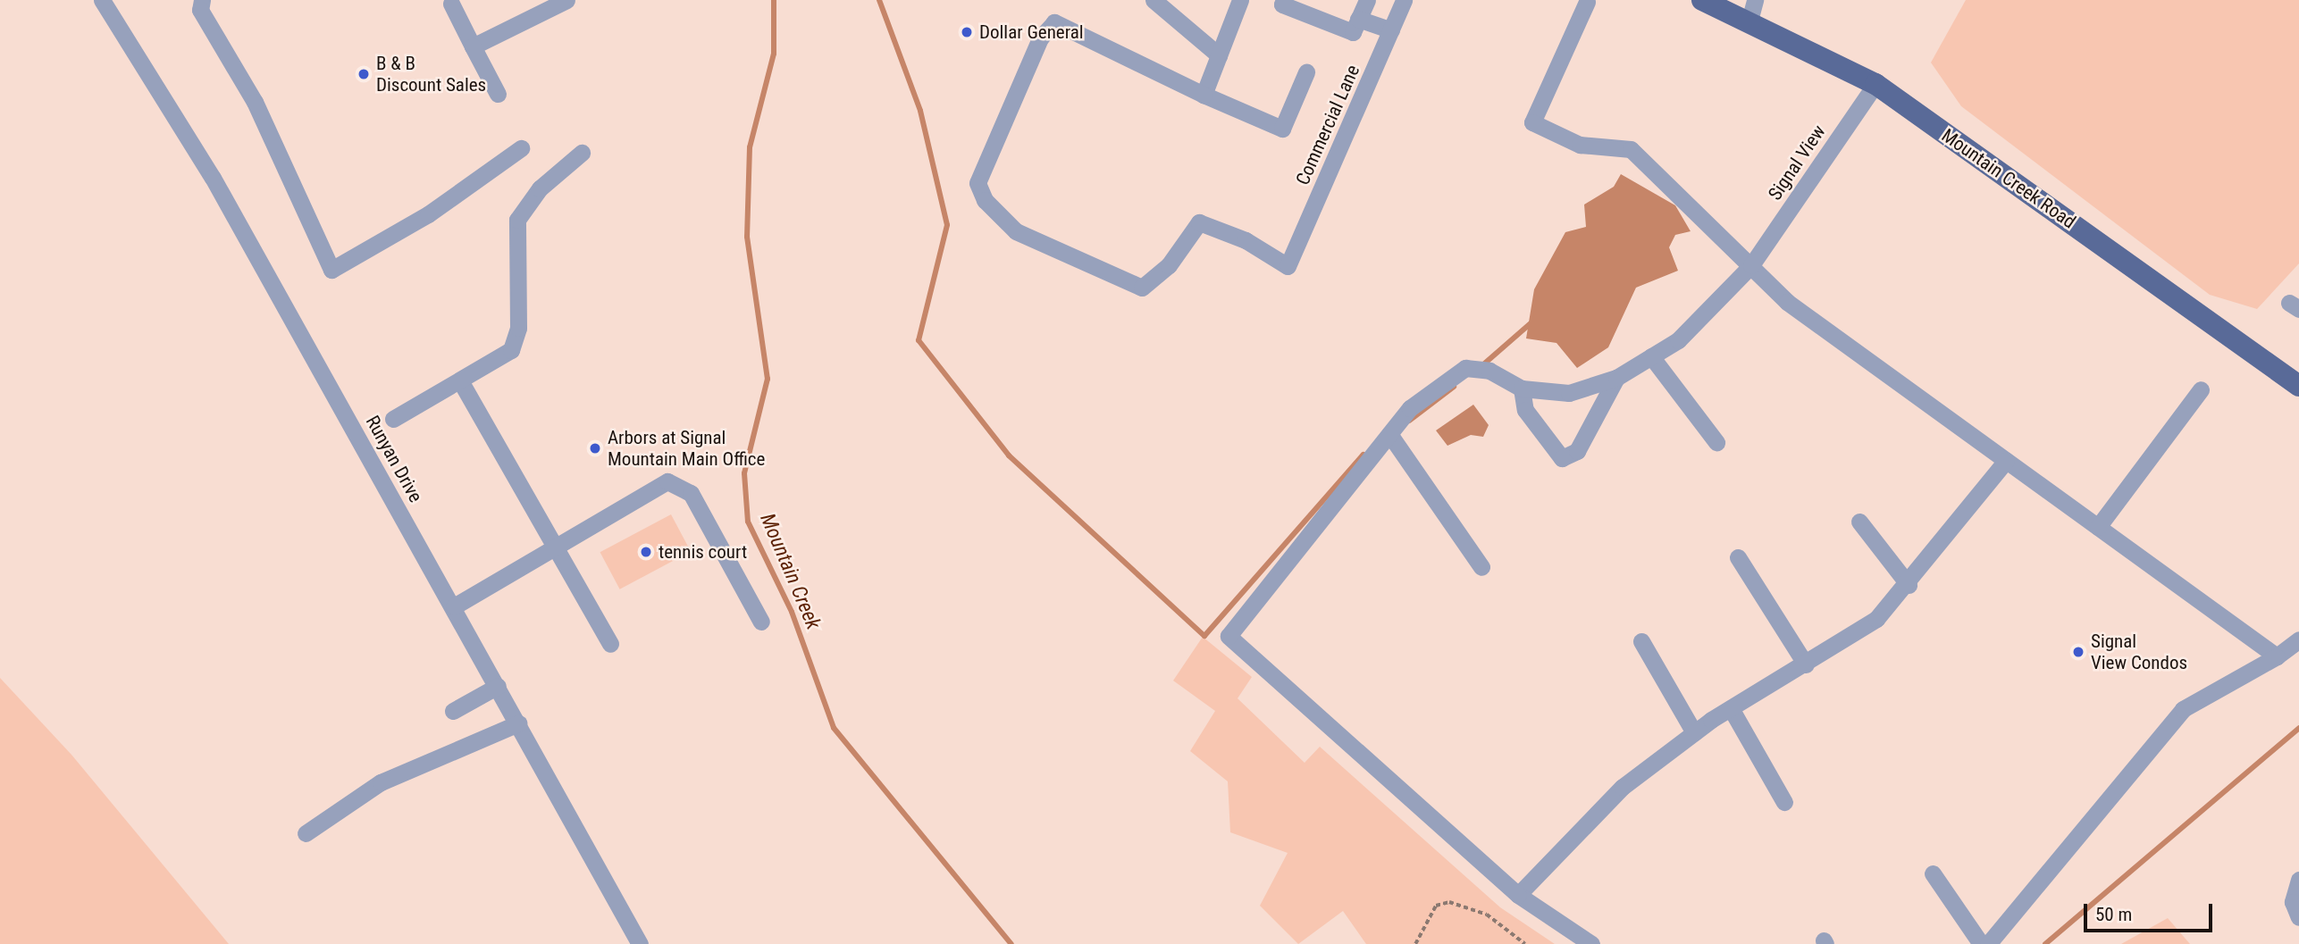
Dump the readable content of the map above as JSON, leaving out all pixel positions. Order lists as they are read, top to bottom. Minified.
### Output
{"streets":{"main road":["Mountain Creek Road"],"street":["Commercial Lane","Signal View","Runyan Drive"]},"crossings":[["Signal View","Mountain Creek Road"]],"water":["Mountain Creek"],"places":["Dollar General","B & B Discount Sales","Arbors at Signal Mountain Main Office","tennis court","Signal View Condos"],"scale_bar":"50 m"}
